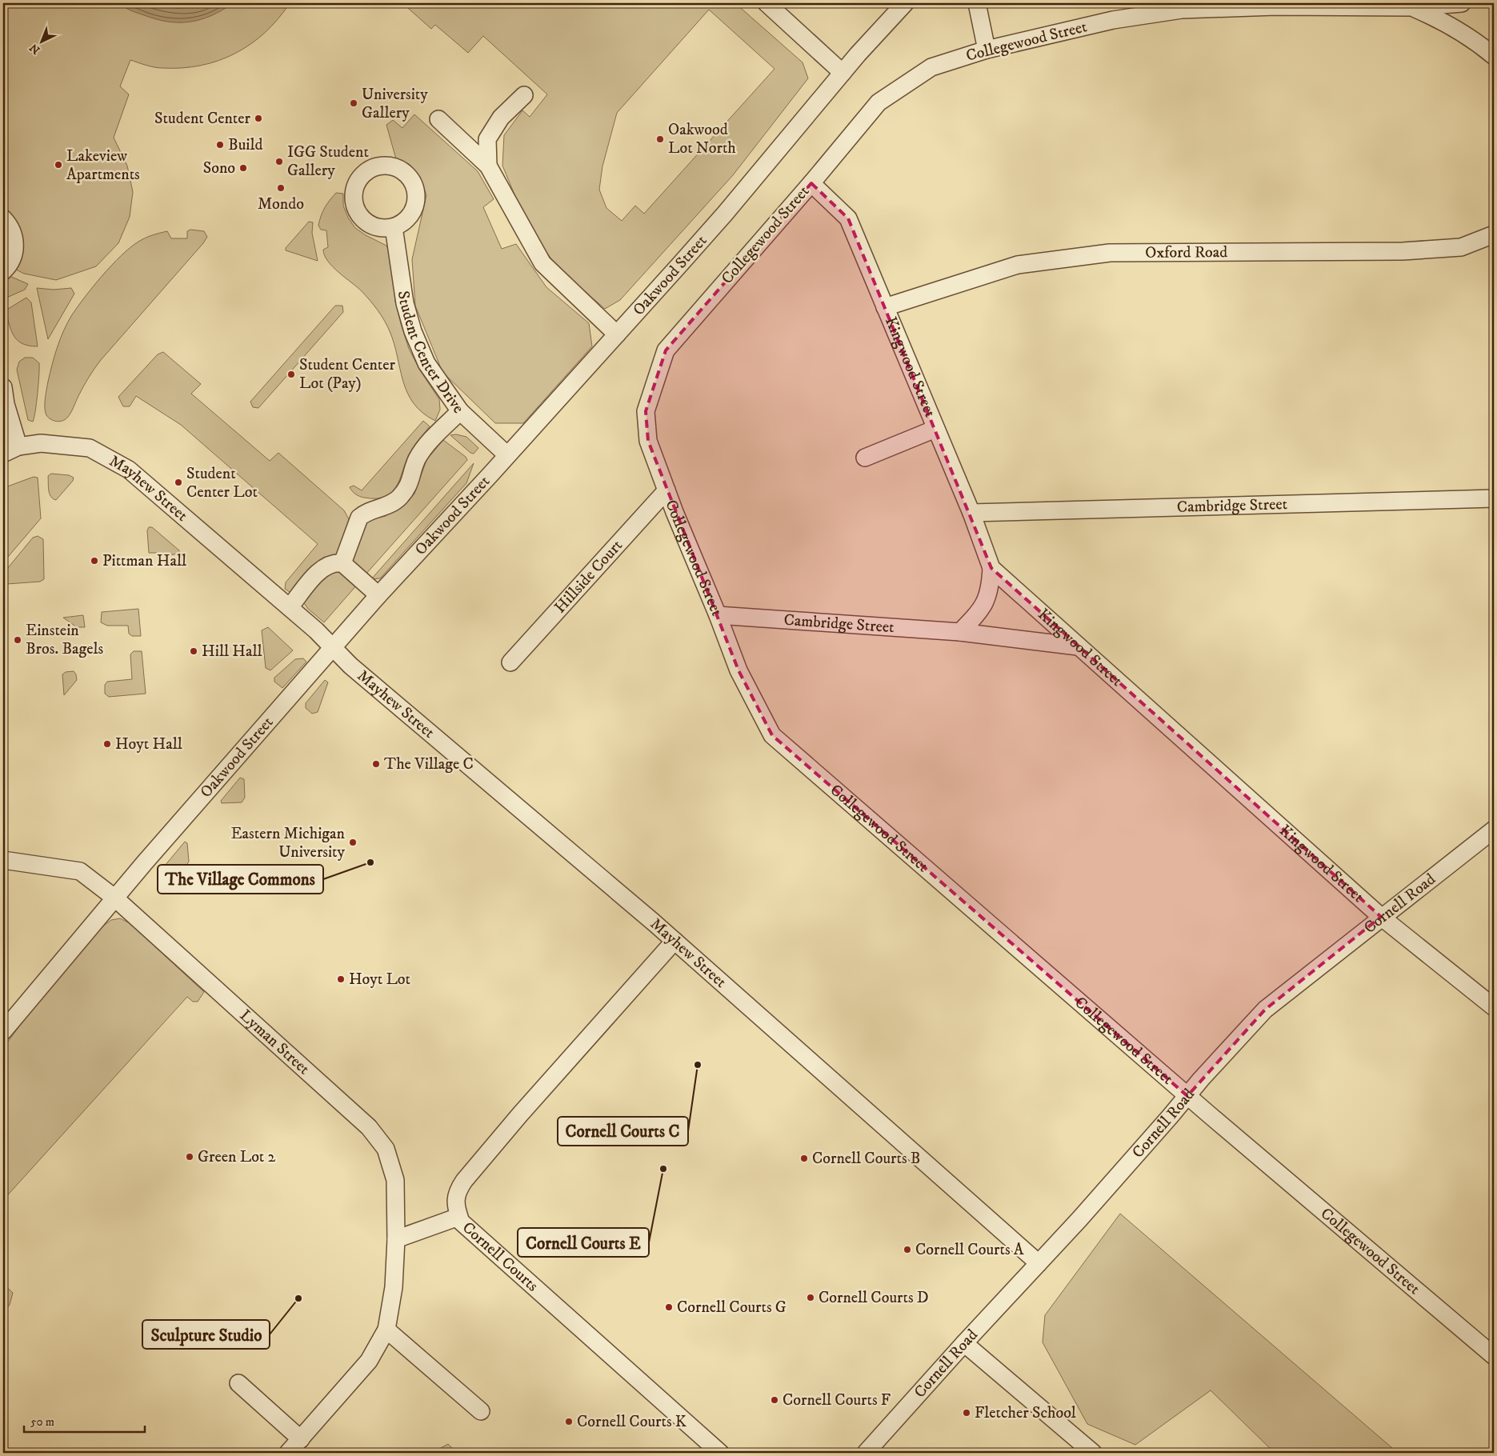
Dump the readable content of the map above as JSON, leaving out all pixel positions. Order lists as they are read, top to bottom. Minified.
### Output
{"streets":{"street":["Collegewood Street","Oxford Road","Oakwood Street","Student Center Drive","Kingwood Street","Mayhew Street","Cambridge Street","Hillside Court","Cornell Road","Lyman Street","Cornell Courts"]},"crossings":[["Collegewood Street","Kingwood Street"],["Collegewood Street","Cambridge Street"],["Collegewood Street","Hillside Court"],["Collegewood Street","Cornell Road"],["Oxford Road","Kingwood Street"],["Oakwood Street","Student Center Drive"],["Oakwood Street","Mayhew Street"],["Oakwood Street","Lyman Street"],["Kingwood Street","Cambridge Street"],["Kingwood Street","Cornell Road"],["Mayhew Street","Cornell Road"],["Mayhew Street","Cornell Courts"]],"places":["University Gallery","Student Center","Oakwood Lot North","Build","IGG Student Gallery","Lakeview Apartments","Sono","Mondo","Student Center Lot (Pay)","Student Center Lot","Pittman Hall","Einstein Bros. Bagels","Hill Hall","Hoyt Hall","The Village C","Eastern Michigan University","The Village Commons","Hoyt Lot","Cornell Courts C","Green Lot 2","Cornell Courts B","Cornell Courts E","Cornell Courts A","Cornell Courts D","Sculpture Studio","Cornell Courts G","Cornell Courts F","Fletcher School","Cornell Courts K"],"scale_bar":"50 m","north":"bottom left"}
